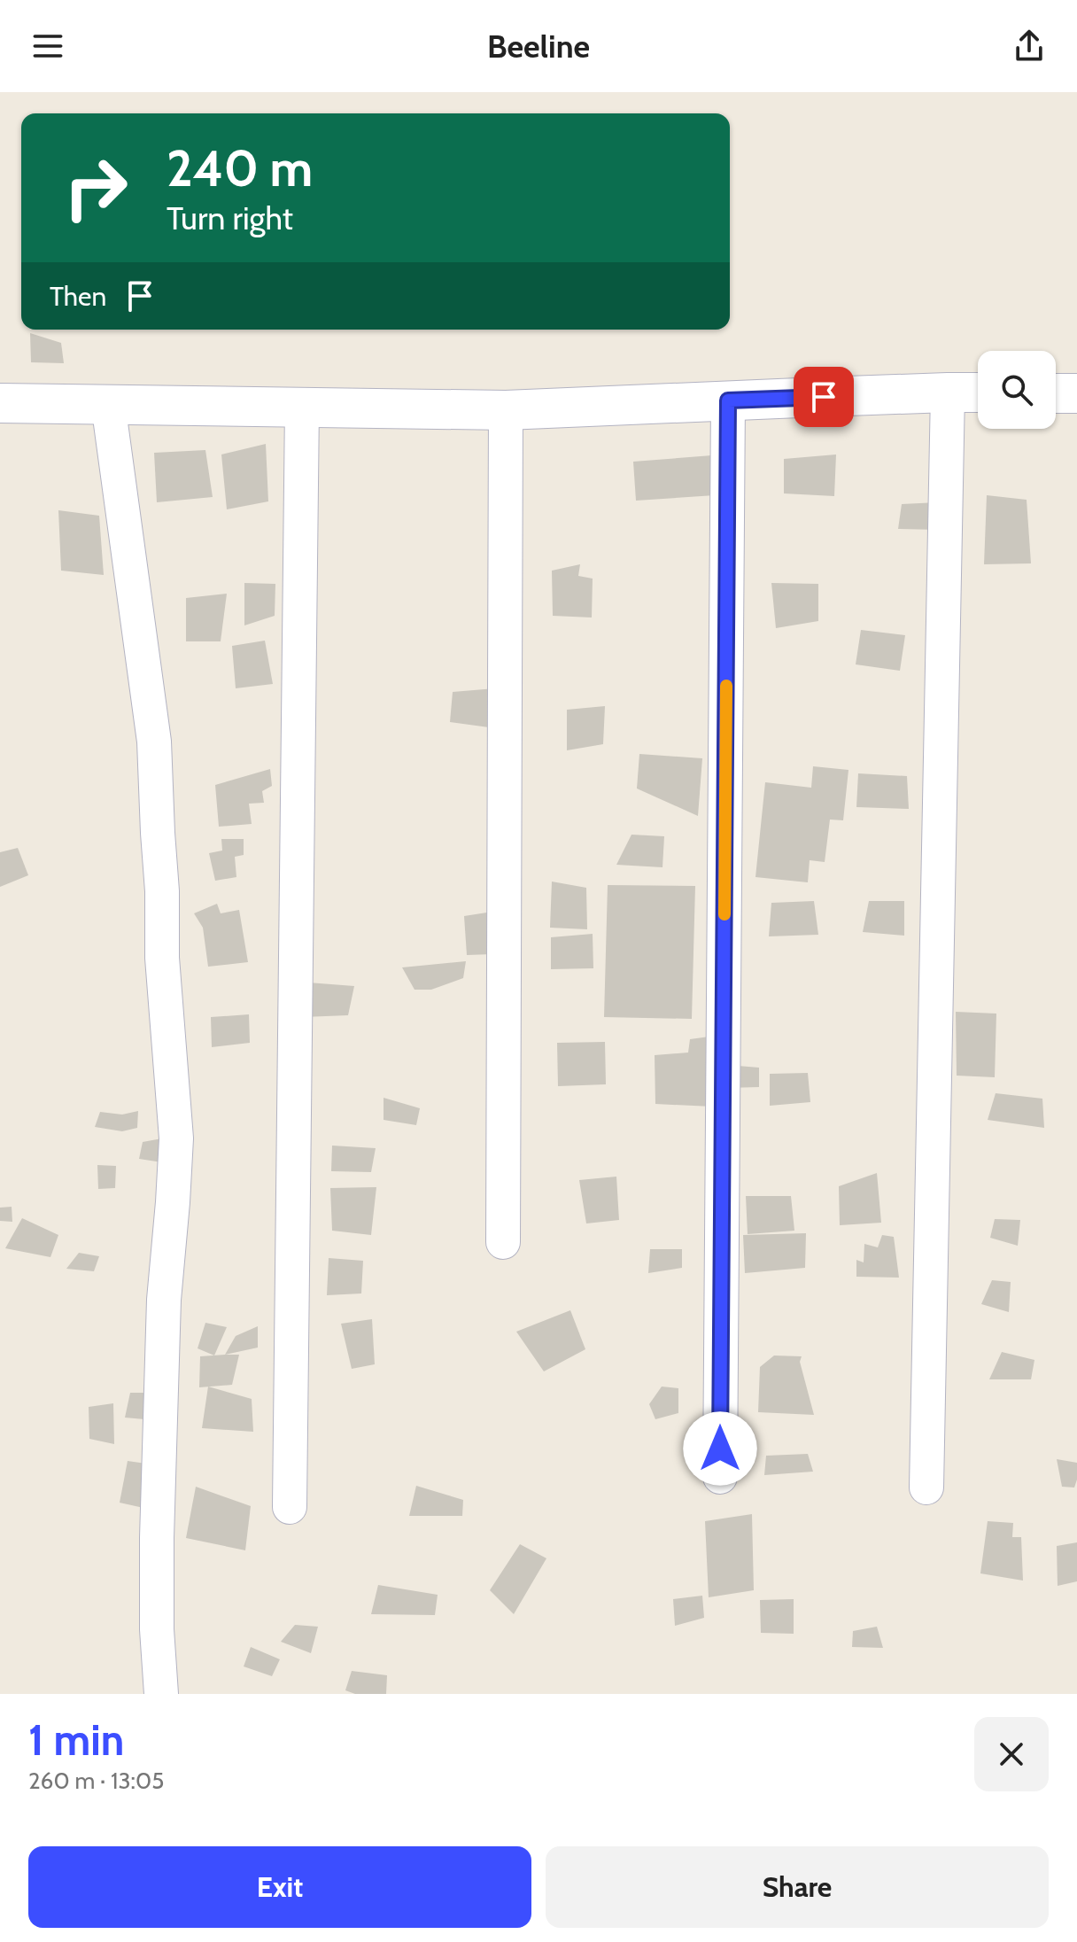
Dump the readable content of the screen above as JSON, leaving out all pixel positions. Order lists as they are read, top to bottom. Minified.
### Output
{"page":{"header":"Beeline","turn":["240 m","Turn right"],"then":"Then","heading":["1 min","260 m · 13:05"],"buttons":["Exit","Share"]}}
